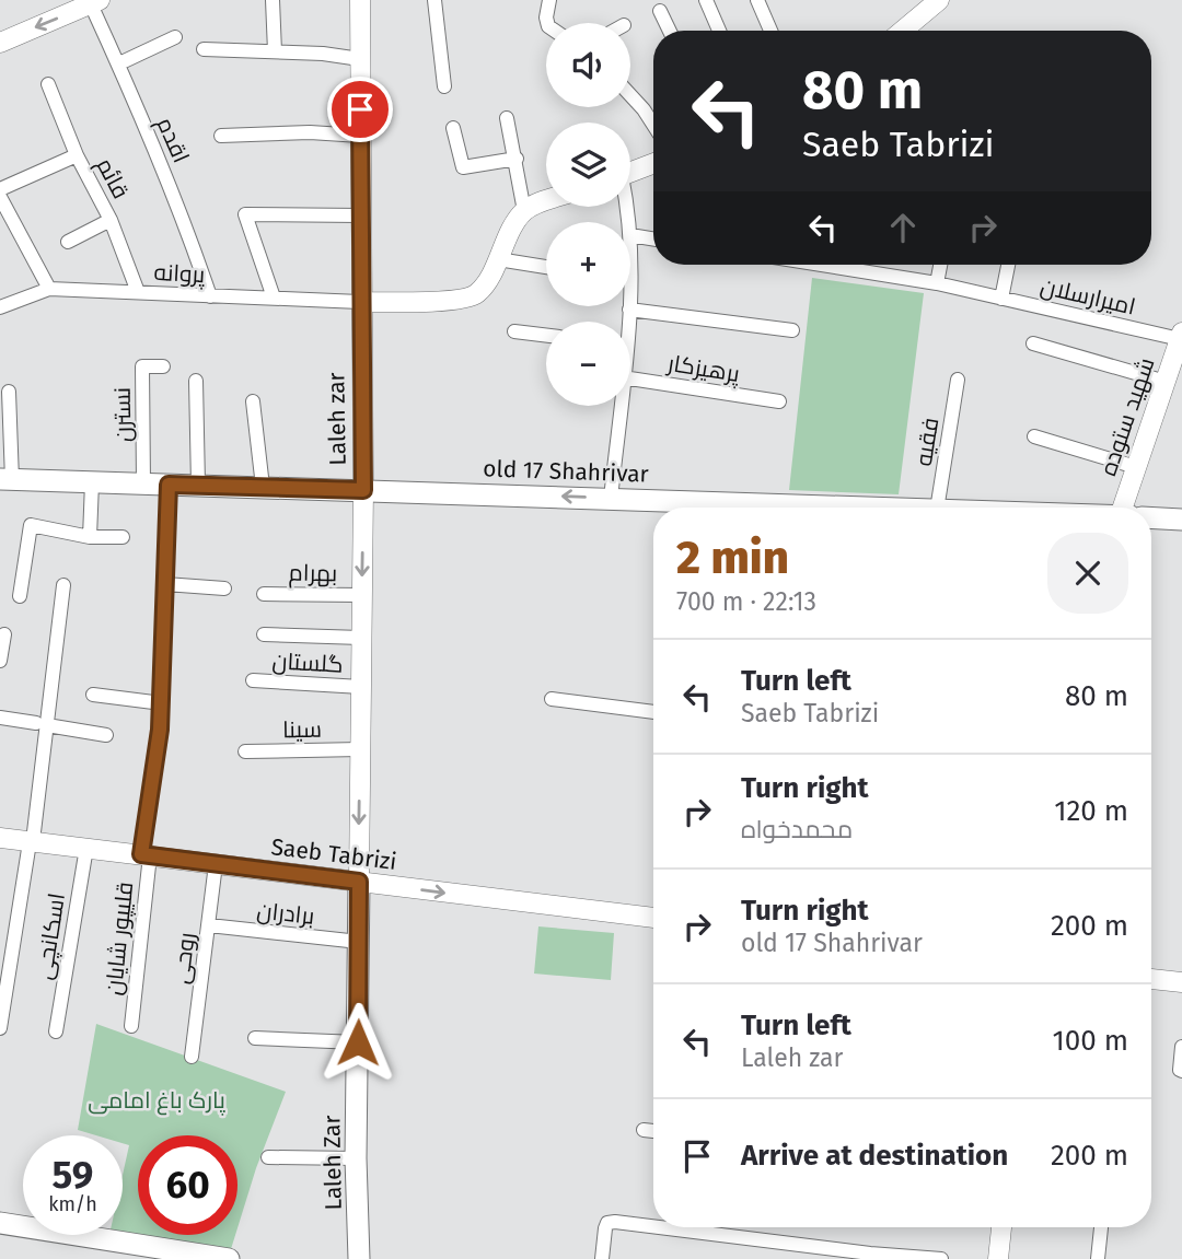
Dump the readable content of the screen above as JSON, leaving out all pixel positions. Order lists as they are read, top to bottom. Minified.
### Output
{"streets":{"main road":["شهید ستوده","Laleh zar","old 17 Shahrivar","Saeb Tabrizi","Laleh Zar"],"street":["اقدم","قائم","پروانه","امیرارسلان","پرهیزکار","نسترن","فقیه","بهرام","گلستان","سینا","برادران","اسکانچی","قلیپور شایان","روحی"]},"crossings":[["اقدم","پروانه"],["قائم","پروانه"],["پروانه","Laleh zar"],["امیرارسلان","شهید ستوده"],["نسترن","old 17 Shahrivar"],["Laleh zar","old 17 Shahrivar"],["Laleh zar","بهرام"],["Laleh zar","گلستان"],["Laleh zar","سینا"],["Laleh zar","Saeb Tabrizi"],["Laleh zar","Laleh Zar"],["old 17 Shahrivar","قلیپور شایان"],["Saeb Tabrizi","اسکانچی"],["Saeb Tabrizi","قلیپور شایان"],["Saeb Tabrizi","روحی"],["Saeb Tabrizi","Laleh Zar"],["برادران","روحی"],["برادران","Laleh Zar"]],"one_way":["Saeb Tabrizi"],"parks":["پارک باغ امامی"],"page":{"map_buttons":["+","−"],"turn":["80 m","Saeb Tabrizi"],"heading":["2 min","700 m · 22:13"],"list":[{"name":"Turn left","note":"Saeb Tabrizi","value":"80 m"},{"name":"Turn right","note":"محمدخواه","value":"120 m"},{"name":"Turn right","note":"old 17 Shahrivar","value":"200 m"},{"name":"Turn left","note":"Laleh zar","value":"100 m"},{"name":"Arrive at destination","value":"200 m"}],"speed":"59 km/h","limit":"60"}}
